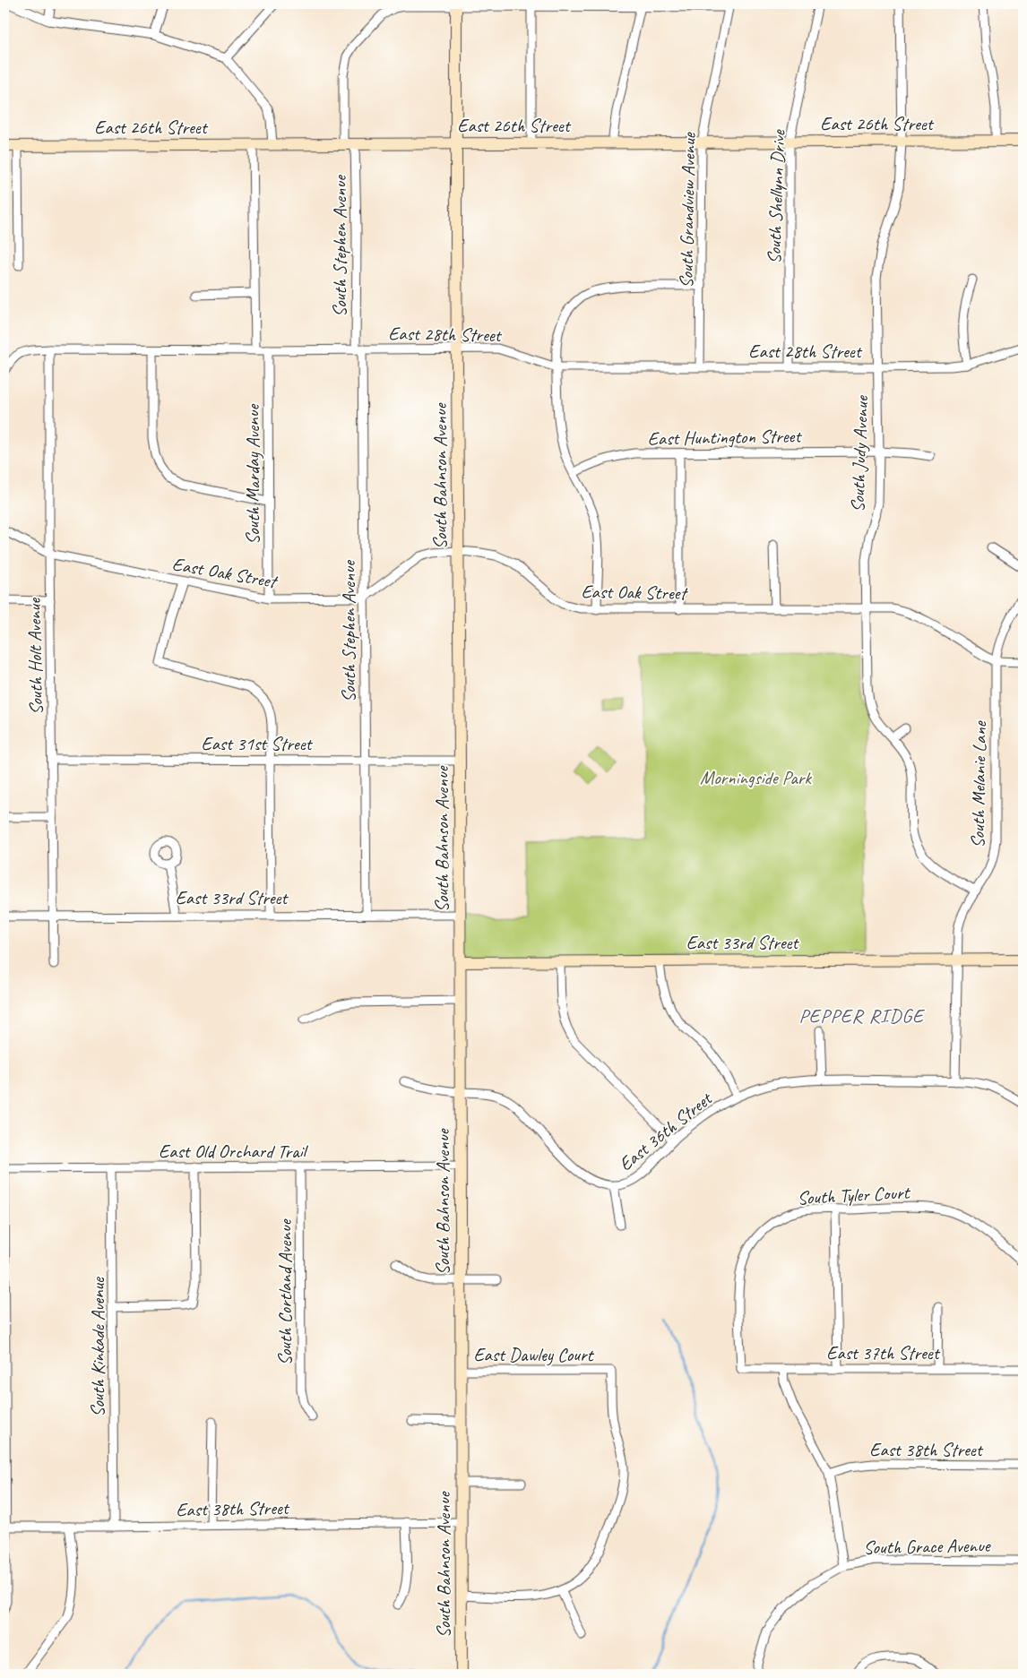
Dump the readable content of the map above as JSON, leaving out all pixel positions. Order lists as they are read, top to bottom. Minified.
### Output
{"streets":{"street":["East 26th Street","South Shellynn Drive","South Grandview Avenue","South Stephen Avenue","East 28th Street","East Huntington Street","South Judy Avenue","South Marday Avenue","South Bahnson Avenue","East Oak Street","South Holt Avenue","East 31st Street","South Melanie Lane","East 33rd Street","East 36th Street","East Old Orchard Trail","South Tyler Court","South Cortland Avenue","South Kinkade Avenue","East 37th Street","East Dawley Court","East 38th Street","South Grace Avenue"]},"crossings":[["East 26th Street","South Shellynn Drive"],["East 26th Street","South Grandview Avenue"],["East 26th Street","South Stephen Avenue"],["East 26th Street","South Judy Avenue"],["East 26th Street","South Bahnson Avenue"],["South Shellynn Drive","East 28th Street"],["South Grandview Avenue","South Stephen Avenue"],["South Grandview Avenue","East 28th Street"],["South Stephen Avenue","East 28th Street"],["South Stephen Avenue","South Bahnson Avenue"],["South Stephen Avenue","East Oak Street"],["South Stephen Avenue","East 31st Street"],["South Stephen Avenue","East 33rd Street"],["East 28th Street","South Judy Avenue"],["East 28th Street","South Marday Avenue"],["East 28th Street","South Bahnson Avenue"],["East 28th Street","South Holt Avenue"],["East Huntington Street","South Judy Avenue"],["South Judy Avenue","East Oak Street"],["South Judy Avenue","South Melanie Lane"],["South Marday Avenue","East Oak Street"],["South Bahnson Avenue","East Oak Street"],["South Bahnson Avenue","East 31st Street"],["South Bahnson Avenue","East 33rd Street"],["South Bahnson Avenue","East 36th Street"],["South Bahnson Avenue","East Old Orchard Trail"],["South Bahnson Avenue","East Dawley Court"],["South Bahnson Avenue","East 38th Street"],["East Oak Street","South Holt Avenue"],["East Oak Street","South Melanie Lane"],["South Holt Avenue","East 31st Street"],["South Holt Avenue","East 33rd Street"],["South Melanie Lane","East 33rd Street"],["South Melanie Lane","East 36th Street"],["East Old Orchard Trail","South Cortland Avenue"],["East Old Orchard Trail","South Kinkade Avenue"],["South Tyler Court","East 37th Street"],["South Kinkade Avenue","East 38th Street"]],"districts":["PEPPER RIDGE"],"parks":["Morningside Park"]}
